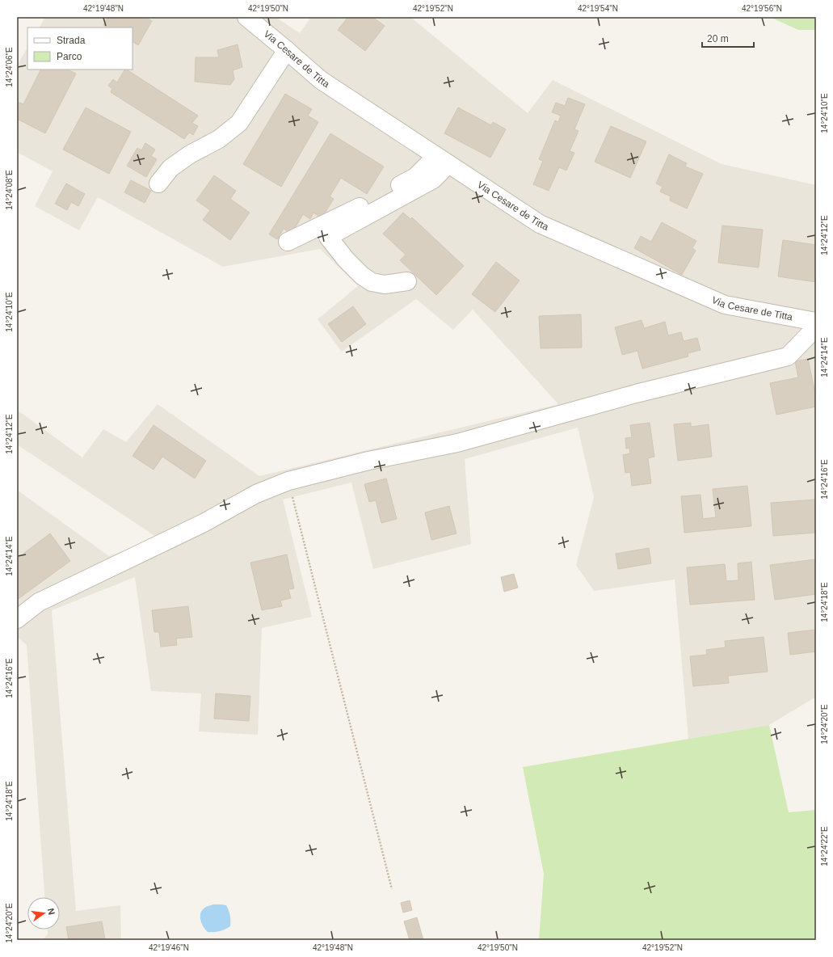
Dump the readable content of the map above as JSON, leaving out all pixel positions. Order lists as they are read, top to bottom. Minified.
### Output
{"streets":{"street":["Via Cesare de Titta"]},"legend":["Strada","Parco"],"scale_bar":"20 m","north":"right","coordinates":["42°19'48\"N","42°19'50\"N","42°19'52\"N","42°19'54\"N","42°19'56\"N","14°24'06\"E","14°24'10\"E","14°24'08\"E","14°24'12\"E","14°24'14\"E","14°24'16\"E","14°24'18\"E","14°24'20\"E","14°24'22\"E","42°19'46\"N"]}
